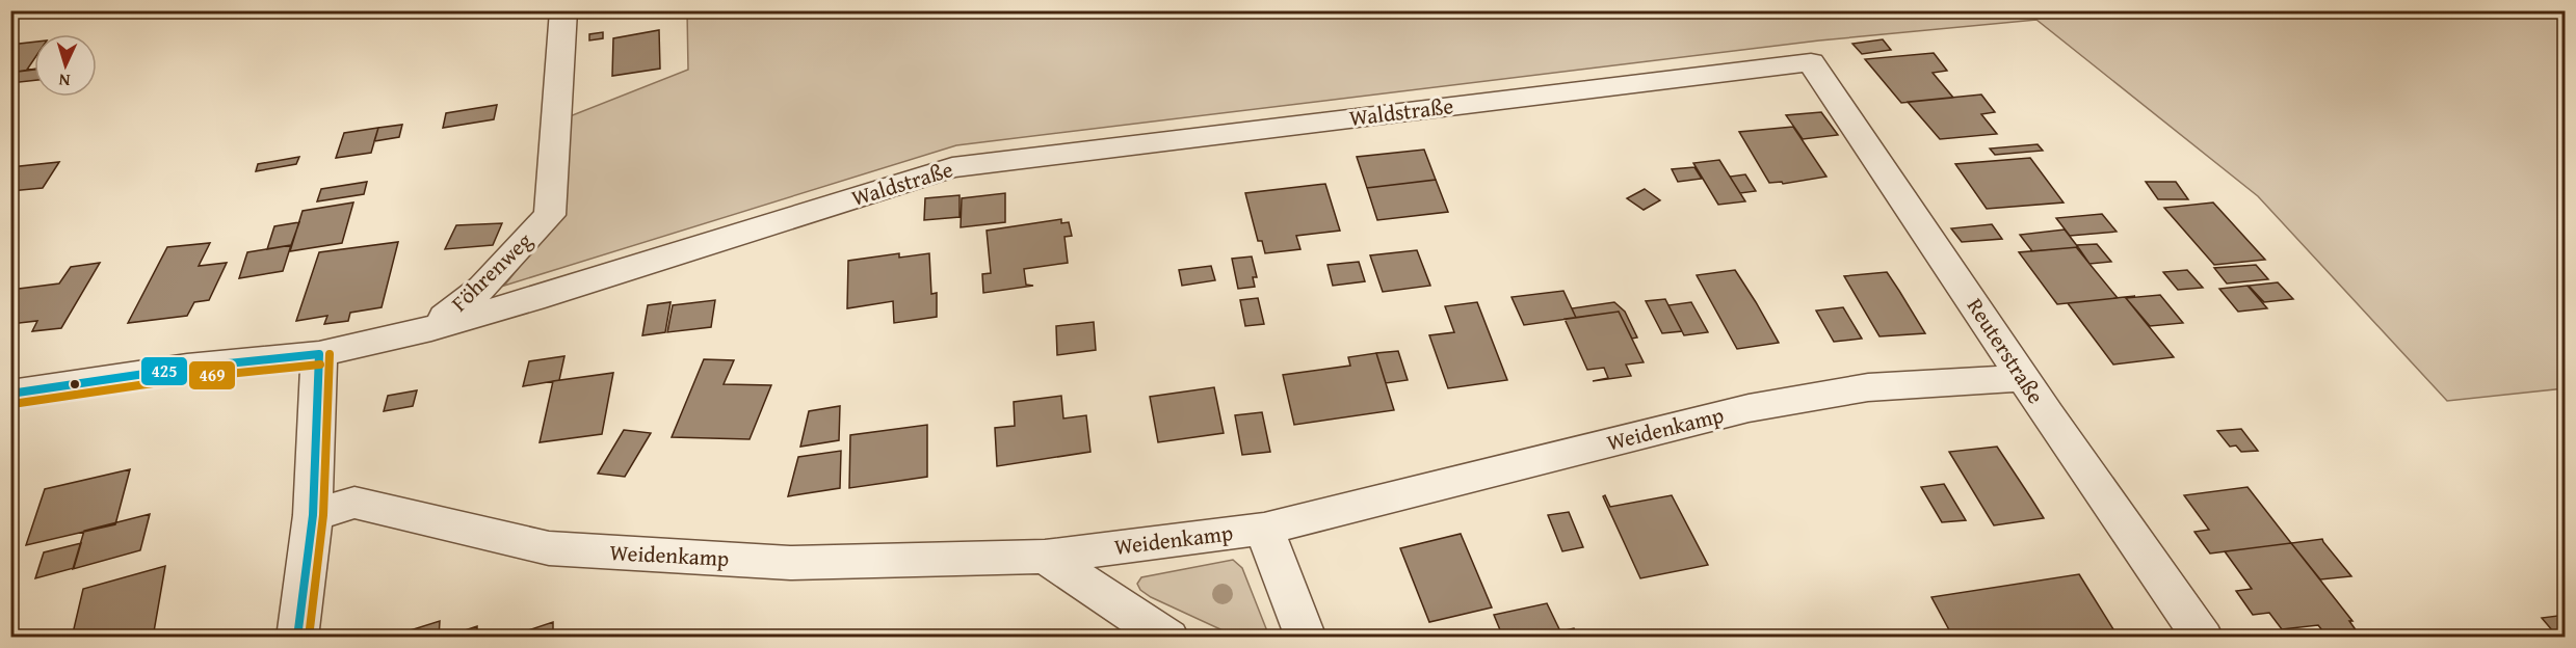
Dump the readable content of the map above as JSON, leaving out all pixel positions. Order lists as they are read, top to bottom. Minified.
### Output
{"streets":{"street":["Waldstraße","Föhrenweg","Reuterstraße","Weidenkamp"]},"crossings":[["Waldstraße","Föhrenweg"],["Waldstraße","Reuterstraße"],["Reuterstraße","Weidenkamp"]],"lines":["transit line 425","transit line 469"],"north":"bottom"}
